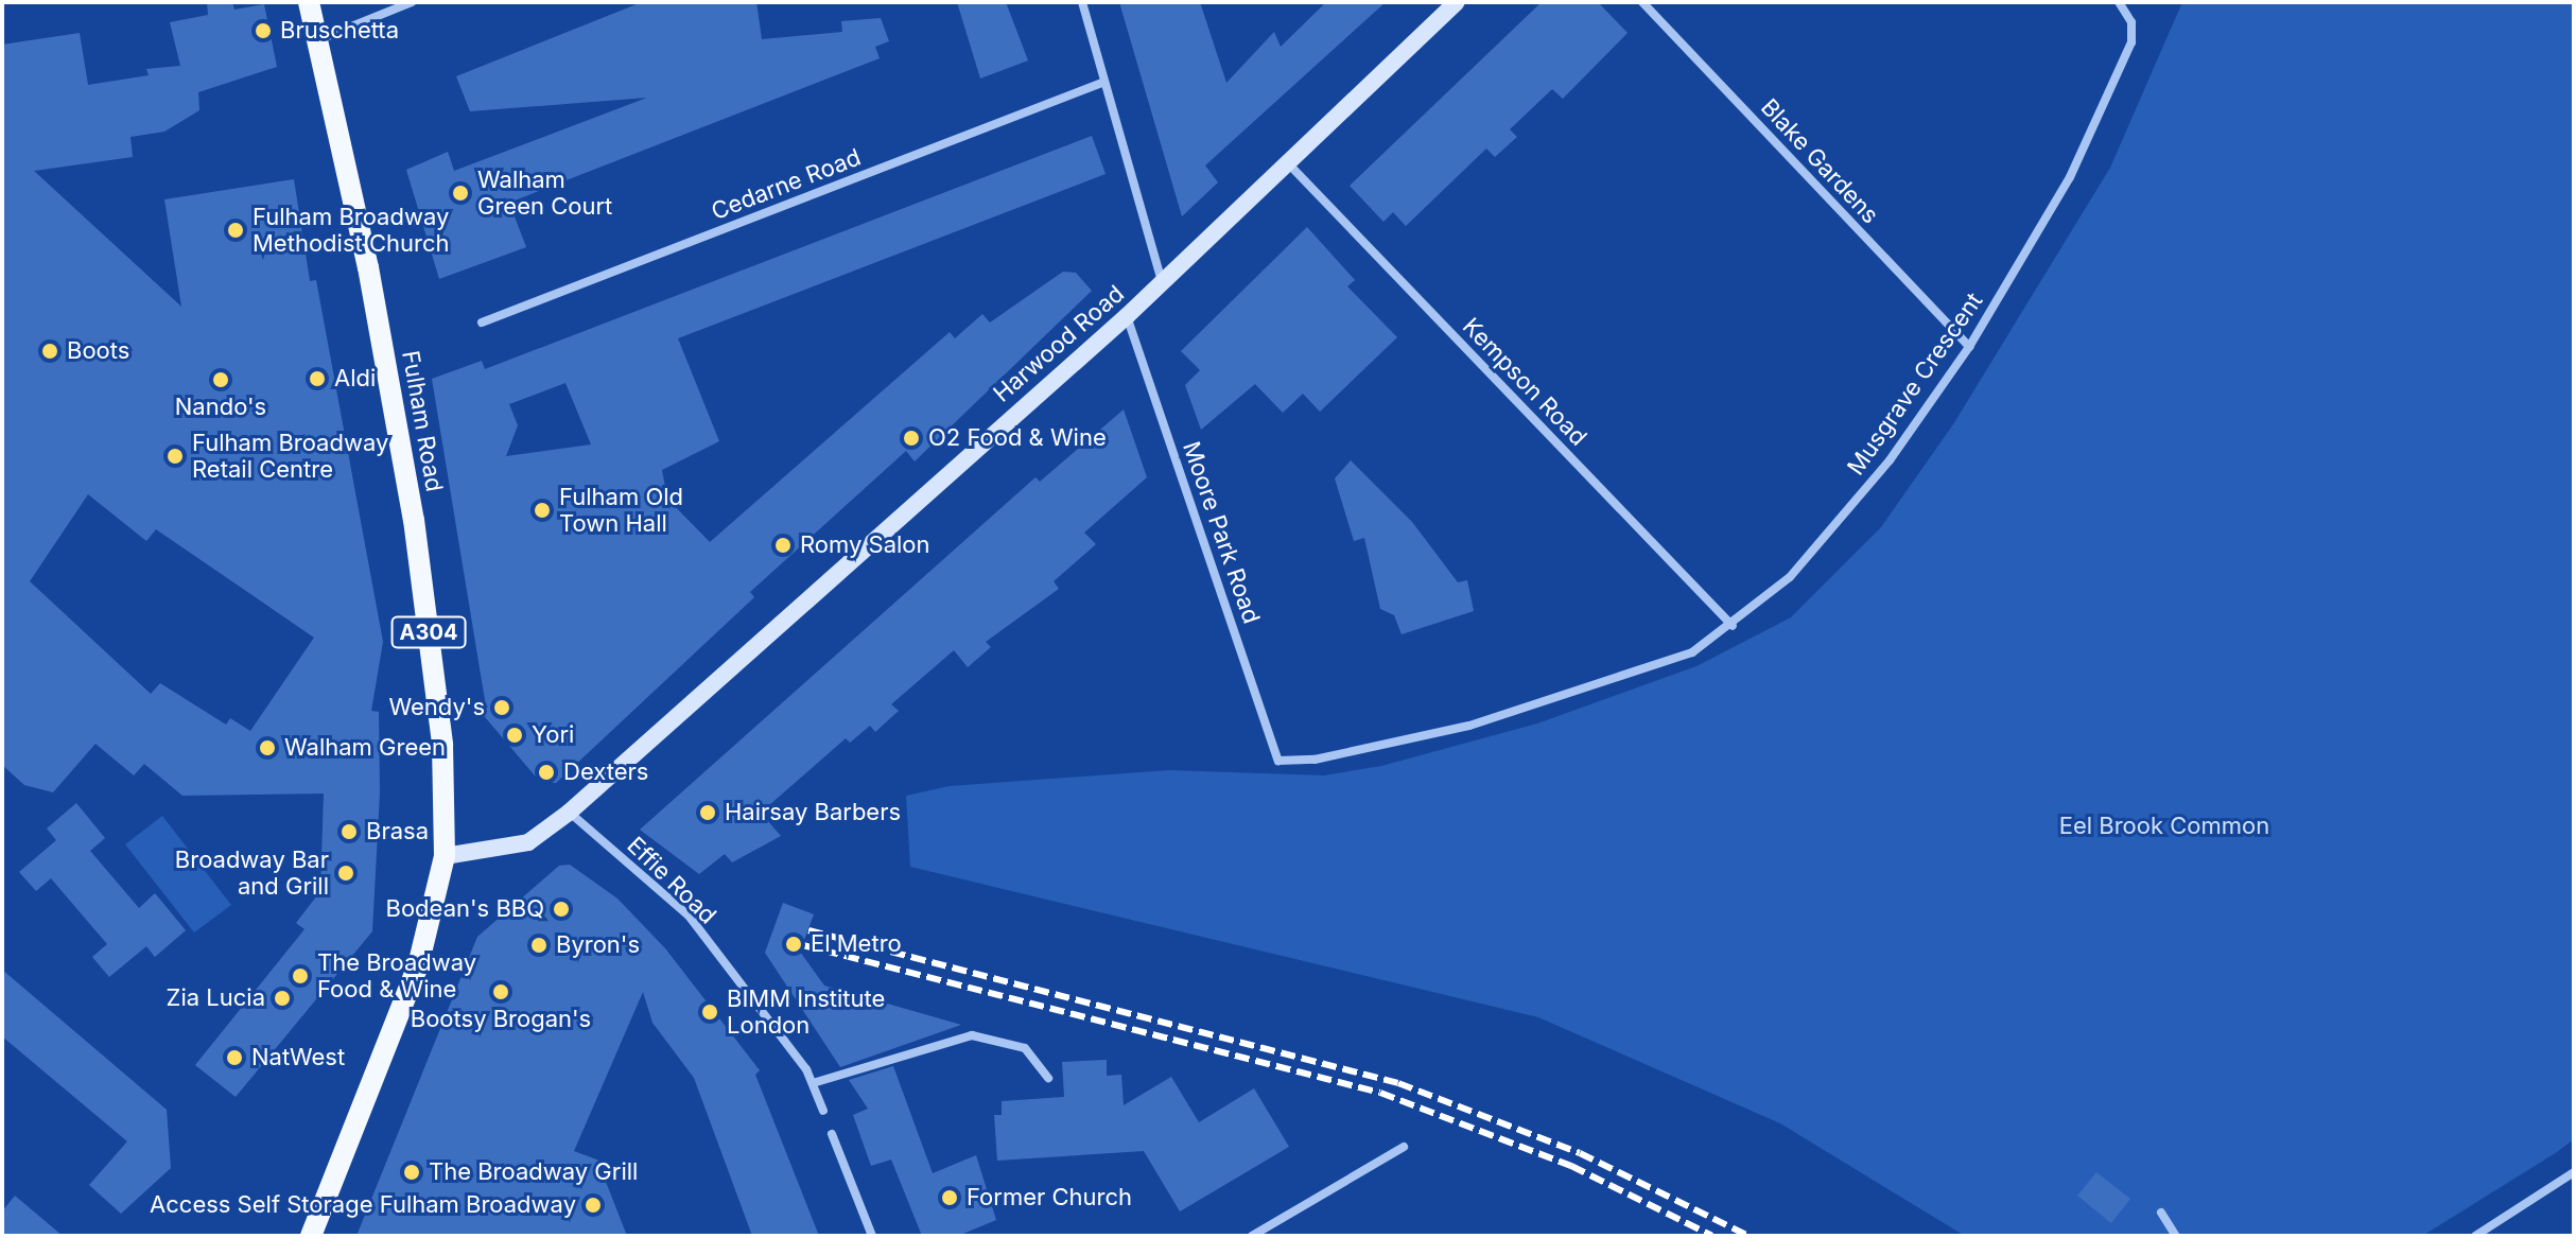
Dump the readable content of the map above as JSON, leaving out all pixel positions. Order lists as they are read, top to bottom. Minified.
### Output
{"streets":{"main road":["Harwood Road","Fulham Road","A304"],"street":["Blake Gardens","Cedarne Road","Kempson Road","Musgrave Crescent","Moore Park Road","Effie Road"]},"crossings":[["Blake Gardens","Musgrave Crescent"],["Harwood Road","Kempson Road"],["Harwood Road","Fulham Road"],["Harwood Road","Moore Park Road"],["Harwood Road","A304"],["Harwood Road","Effie Road"],["Kempson Road","Musgrave Crescent"],["Musgrave Crescent","Moore Park Road"],["Fulham Road","A304"]],"parks":["Eel Brook Common"],"places":["Bruschetta","Walham Green Court","Fulham Broadway Methodist Church","Boots","Aldi","Nando's","O2 Food & Wine","Fulham Broadway Retail Centre","Fulham Old Town Hall","Romy Salon","Wendy's","Yori","Walham Green","Dexters","Hairsay Barbers","Brasa","Broadway Bar and Grill","Bodean's BBQ","El Metro","Byron's","The Broadway Food & Wine","Bootsy Brogan's","Zia Lucia","BIMM Institute London","NatWest","The Broadway Grill","Former Church","Access Self Storage Fulham Broadway"]}
